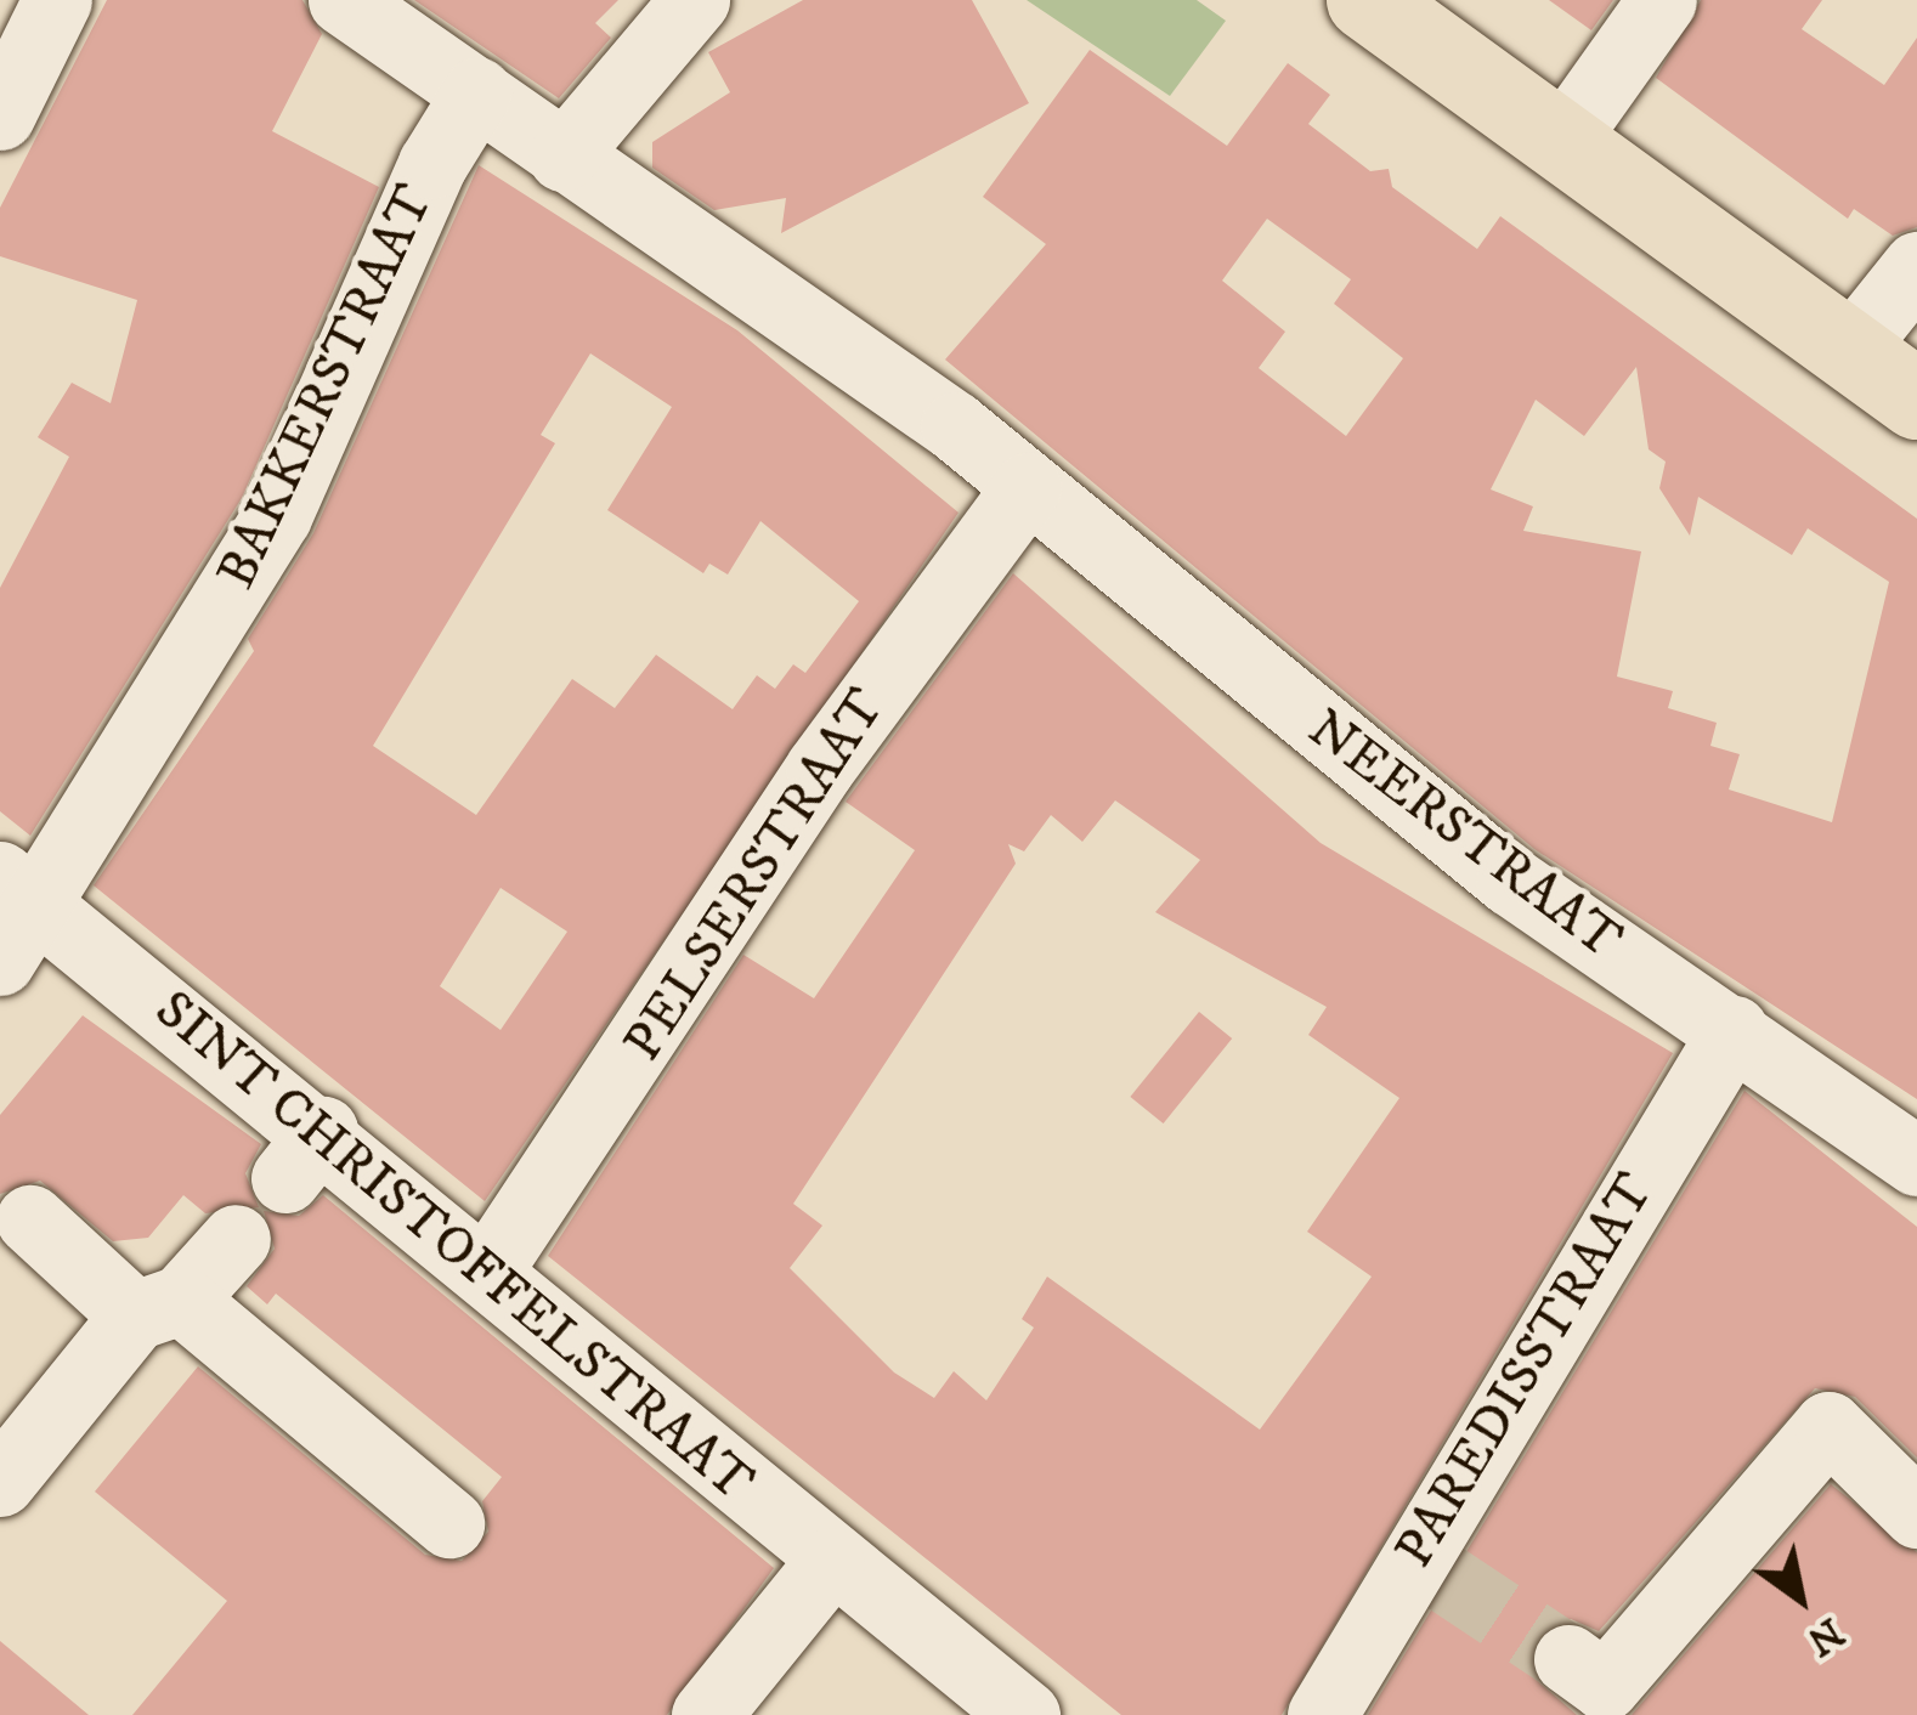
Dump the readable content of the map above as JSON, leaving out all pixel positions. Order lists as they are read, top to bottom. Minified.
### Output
{"streets":{"street":["BAKKERSTRAAT","NEERSTRAAT","PELSERSTRAAT","SINT CHRISTOFFELSTRAAT","PAREDISSTRAAT"]},"crossings":[["BAKKERSTRAAT","NEERSTRAAT"],["BAKKERSTRAAT","SINT CHRISTOFFELSTRAAT"],["NEERSTRAAT","PELSERSTRAAT"],["NEERSTRAAT","PAREDISSTRAAT"],["PELSERSTRAAT","SINT CHRISTOFFELSTRAAT"]],"north":"bottom right"}
